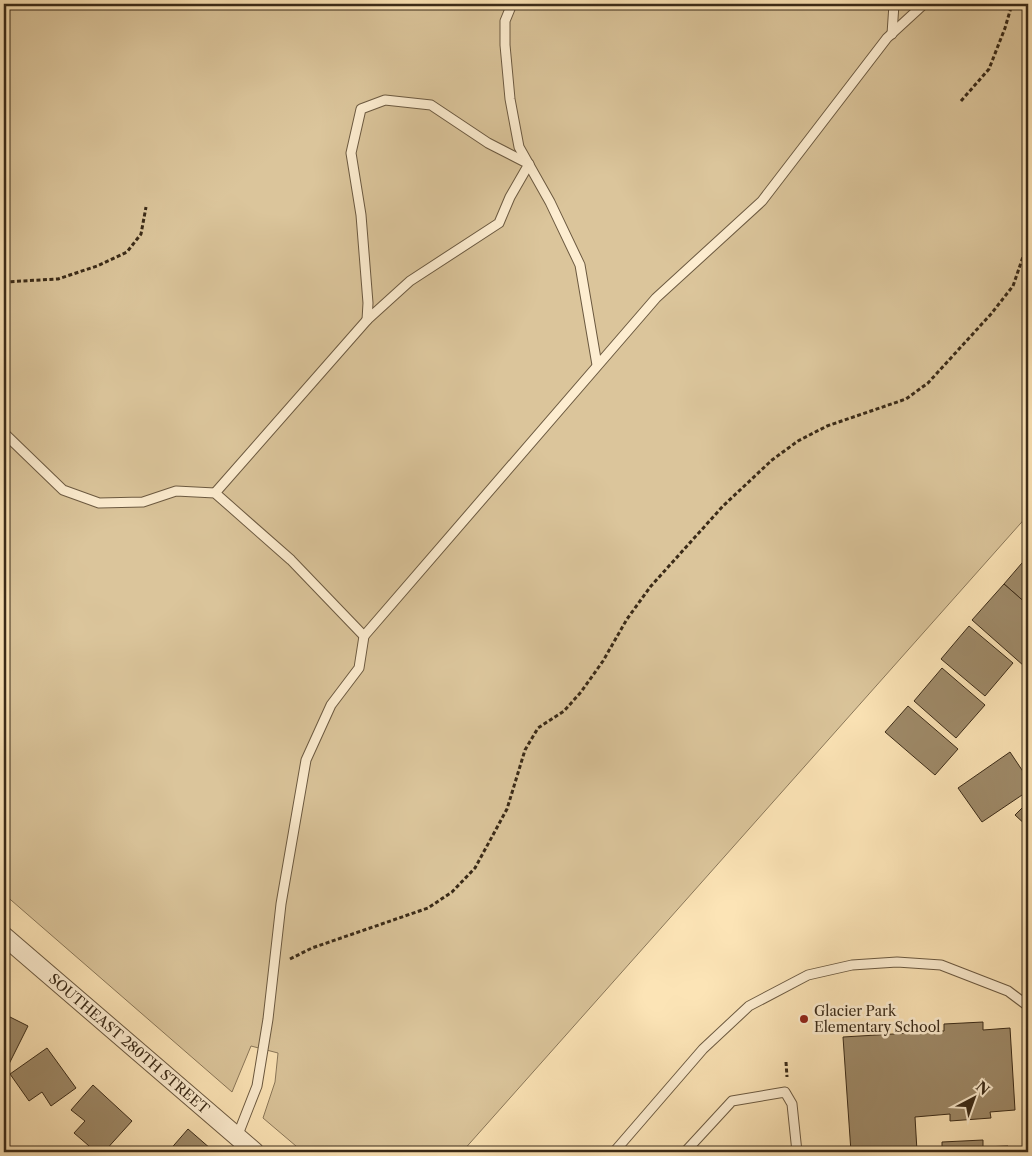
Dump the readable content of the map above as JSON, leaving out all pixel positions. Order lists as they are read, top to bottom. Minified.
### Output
{"streets":{"street":["SOUTHEAST 280TH STREET"]},"places":["Glacier Park Elementary School"],"north":"top right"}
